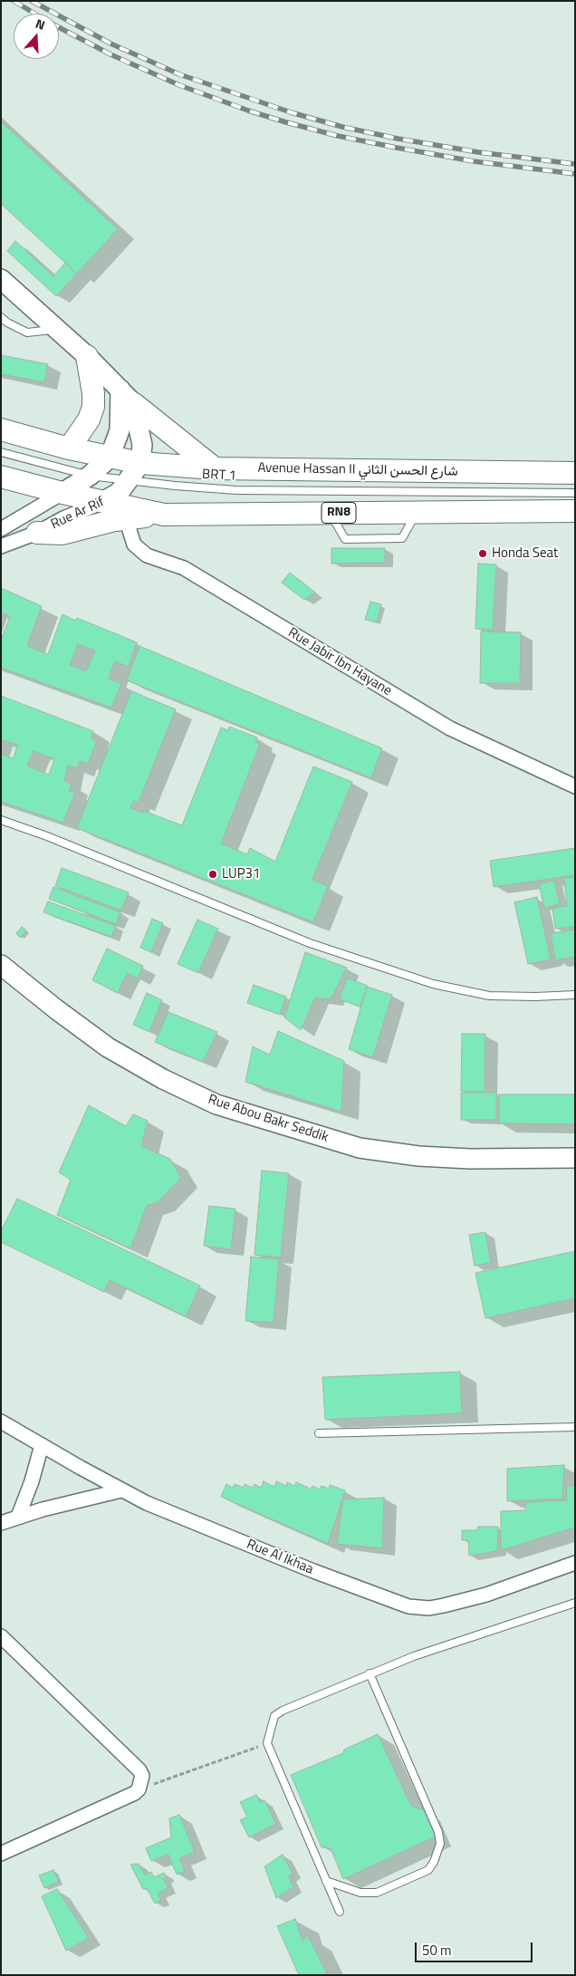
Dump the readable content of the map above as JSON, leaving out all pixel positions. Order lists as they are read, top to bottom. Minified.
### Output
{"streets":{"main road":["Avenue Hassan II شارع الحسن الثاني","RN8"],"street":["Rue Ar Rif","Rue Jabir Ibn Hayane","Rue Abou Bakr Seddik","Rue Al Ikhaa"],"lane":["BRT 1"]},"crossings":[["Avenue Hassan II شارع الحسن الثاني","Rue Ar Rif"],["BRT 1","Rue Ar Rif"],["RN8","Rue Ar Rif"]],"places":["Honda Seat","LUP31"],"scale_bar":"50 m","north":"top"}
